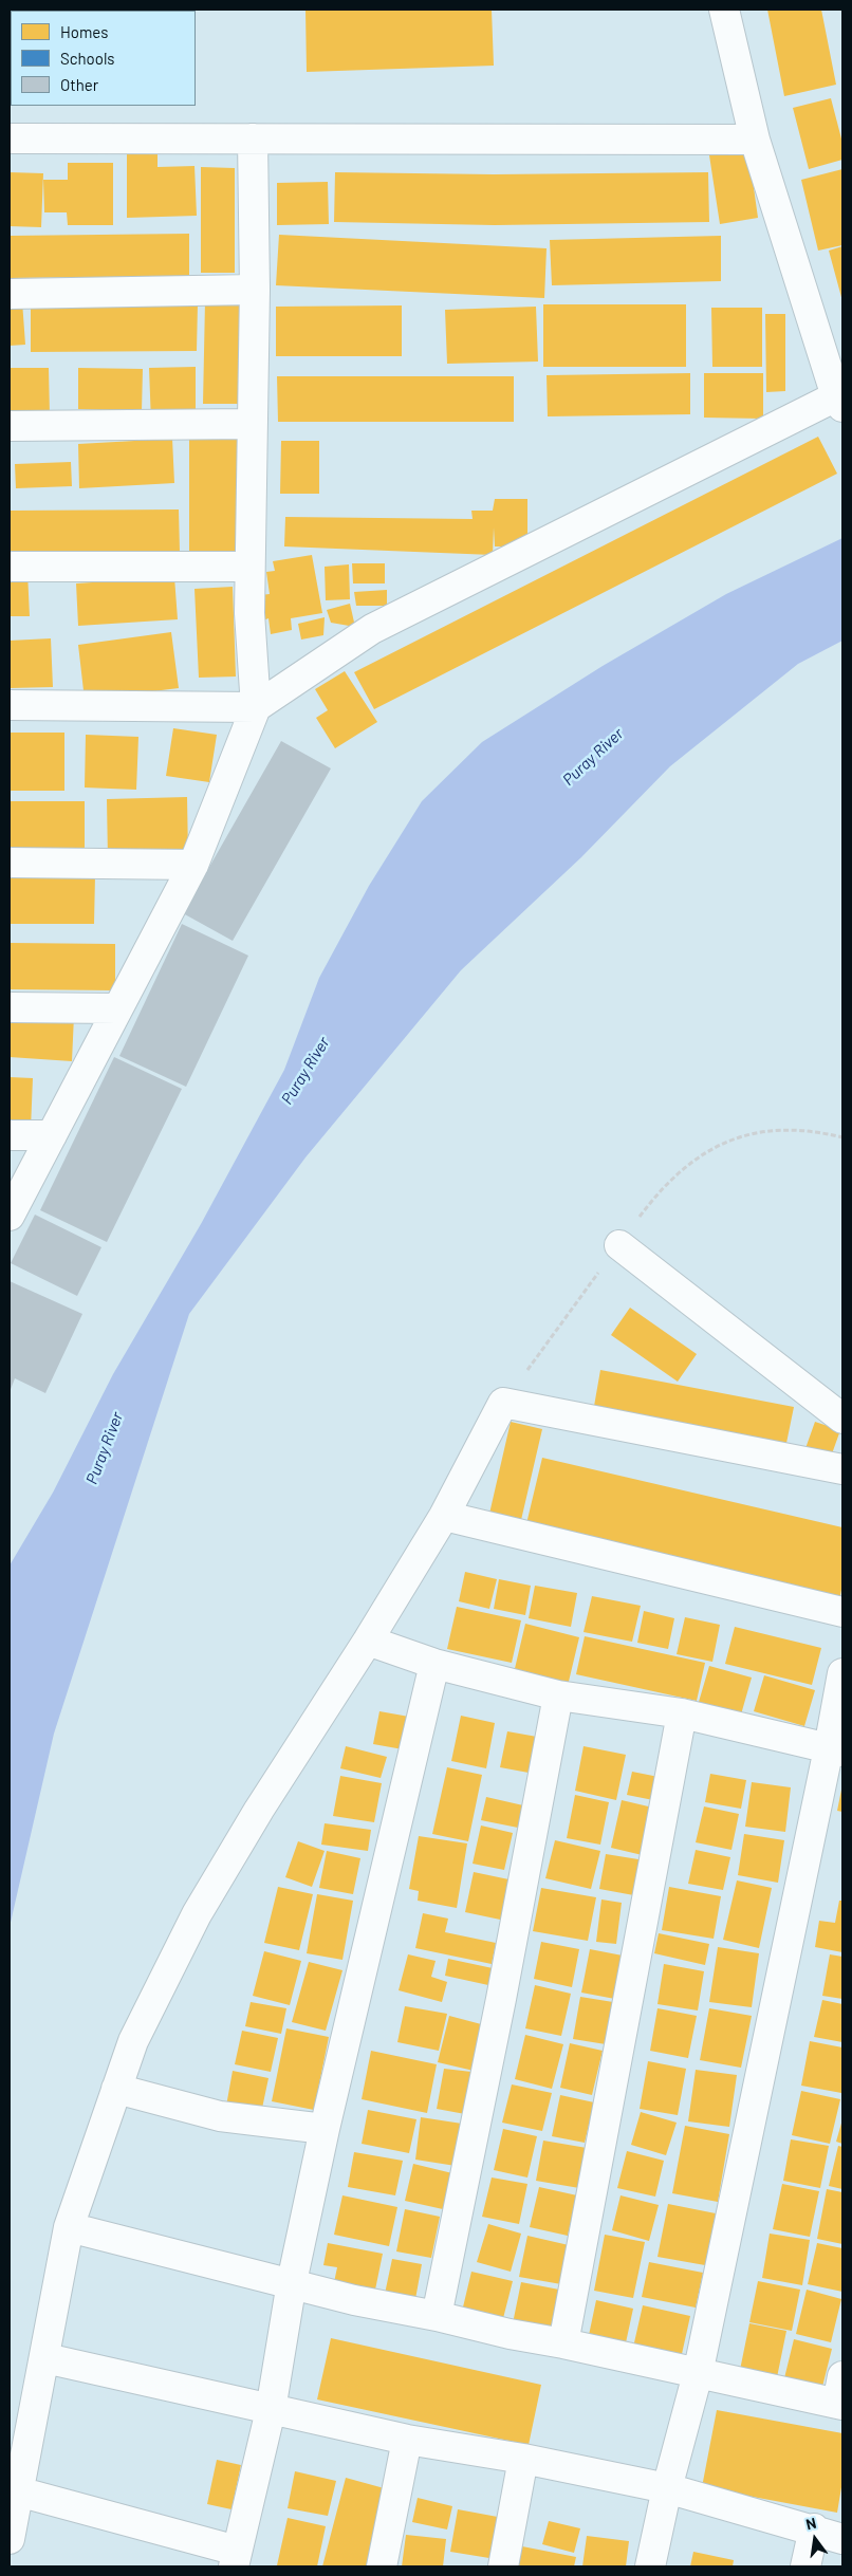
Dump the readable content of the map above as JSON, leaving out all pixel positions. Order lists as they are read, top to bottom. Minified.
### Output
{"water":["Puray River"],"legend":["Homes","Schools","Other"],"north":"top"}
